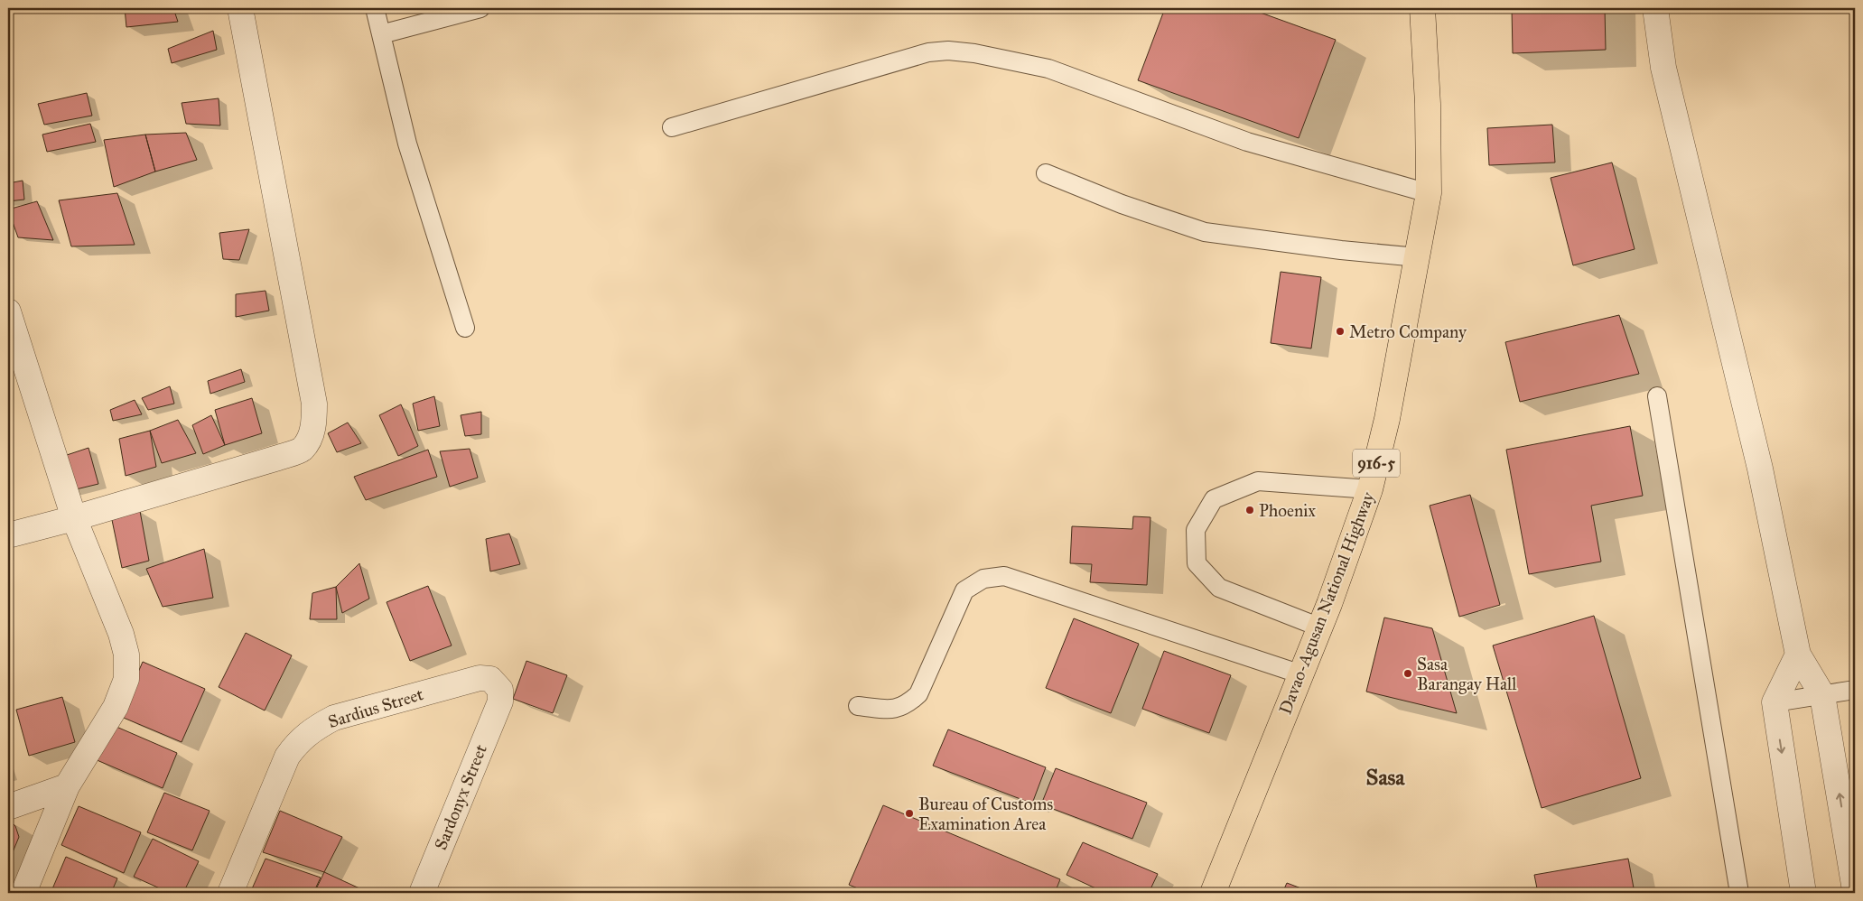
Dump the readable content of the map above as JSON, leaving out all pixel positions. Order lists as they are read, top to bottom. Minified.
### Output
{"streets":{"main road":["916-5","Davao-Agusan National Highway"],"street":["Sardius Street","Sardonyx Street"]},"crossings":[["Sardius Street","Sardonyx Street"]],"districts":["Sasa"],"places":["Metro Company","Phoenix","Sasa Barangay Hall","Bureau of Customs Examination Area"]}
